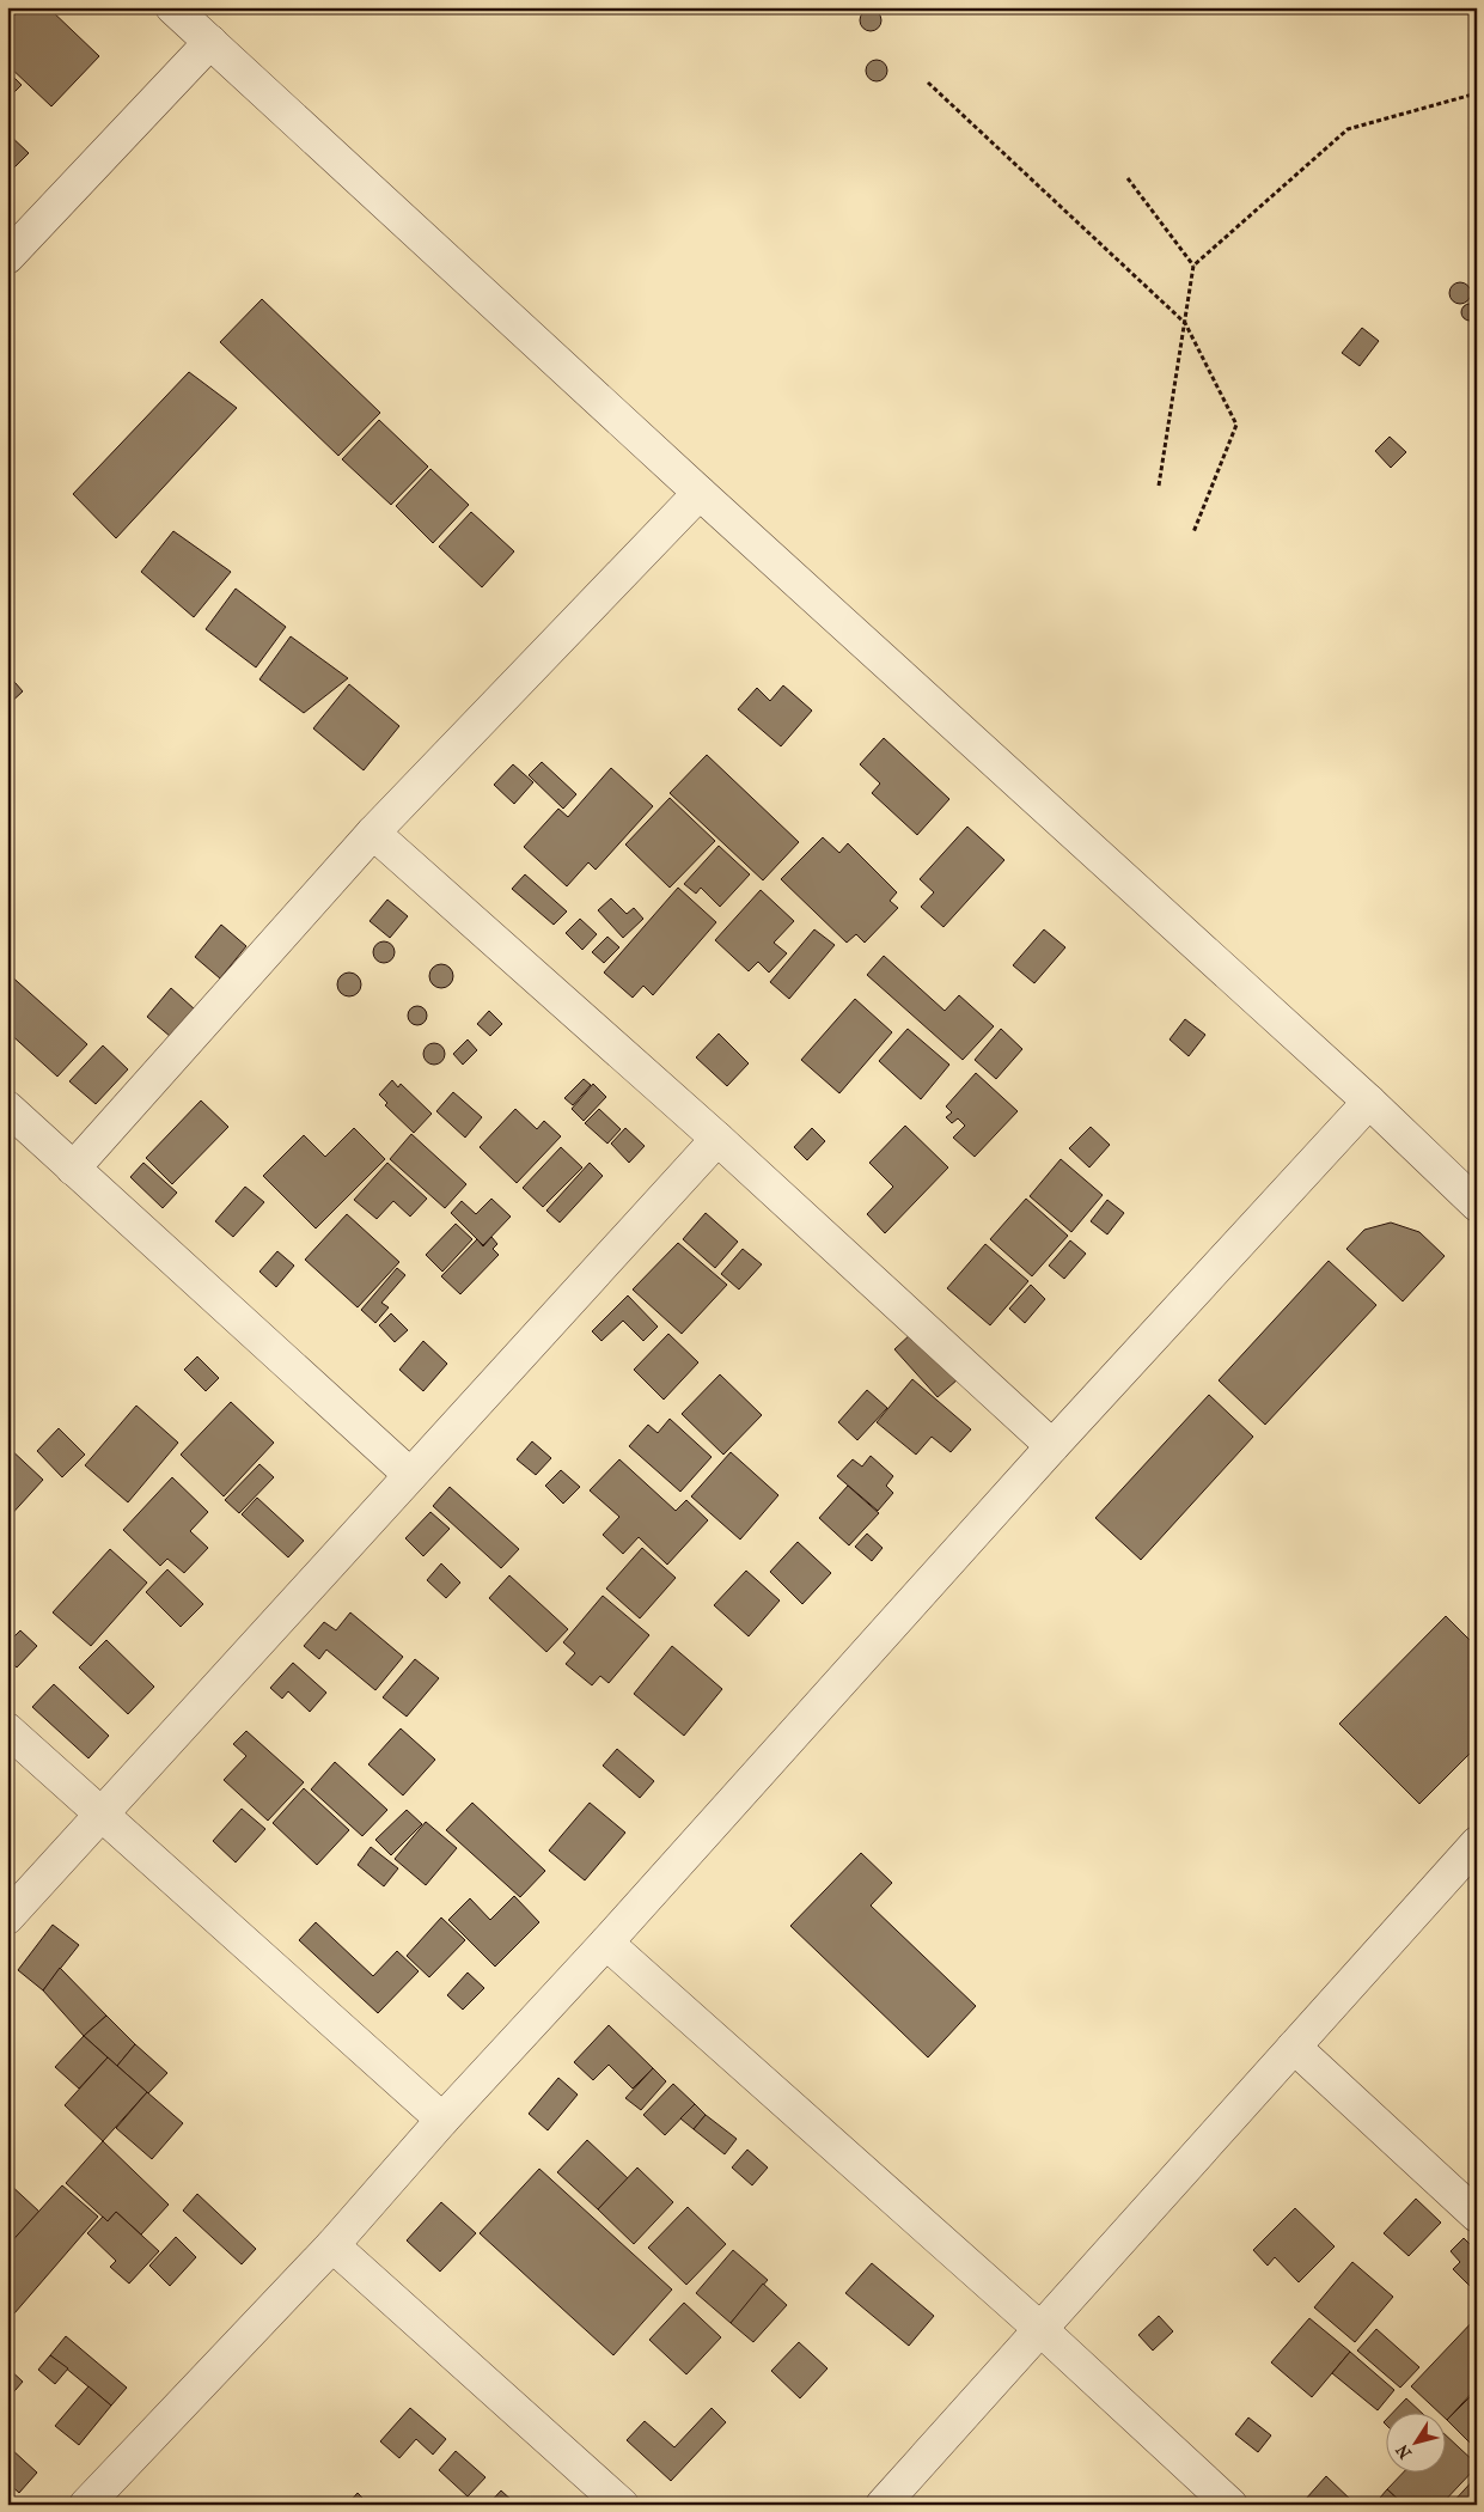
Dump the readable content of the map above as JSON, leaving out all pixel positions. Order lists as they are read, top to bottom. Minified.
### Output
{"north":"bottom left"}
